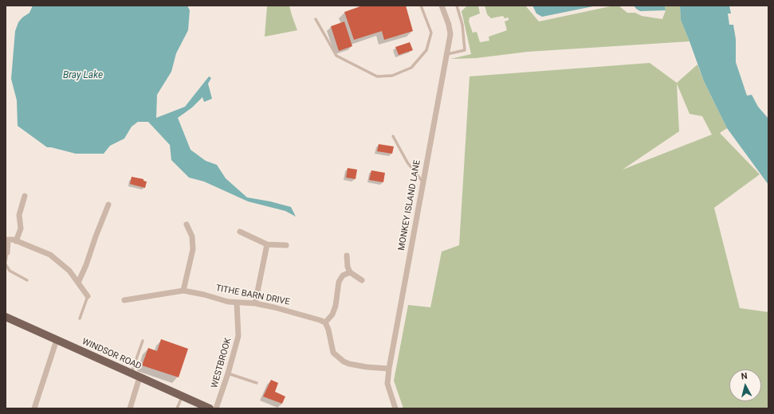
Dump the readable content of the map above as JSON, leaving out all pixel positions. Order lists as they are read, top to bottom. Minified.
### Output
{"streets":{"main road":["WINDSOR ROAD"],"street":["MONKEY ISLAND LANE","TITHE BARN DRIVE","WESTBROOK"]},"crossings":[["TITHE BARN DRIVE","WESTBROOK"]],"water":["Bray Lake"],"north":"top"}
